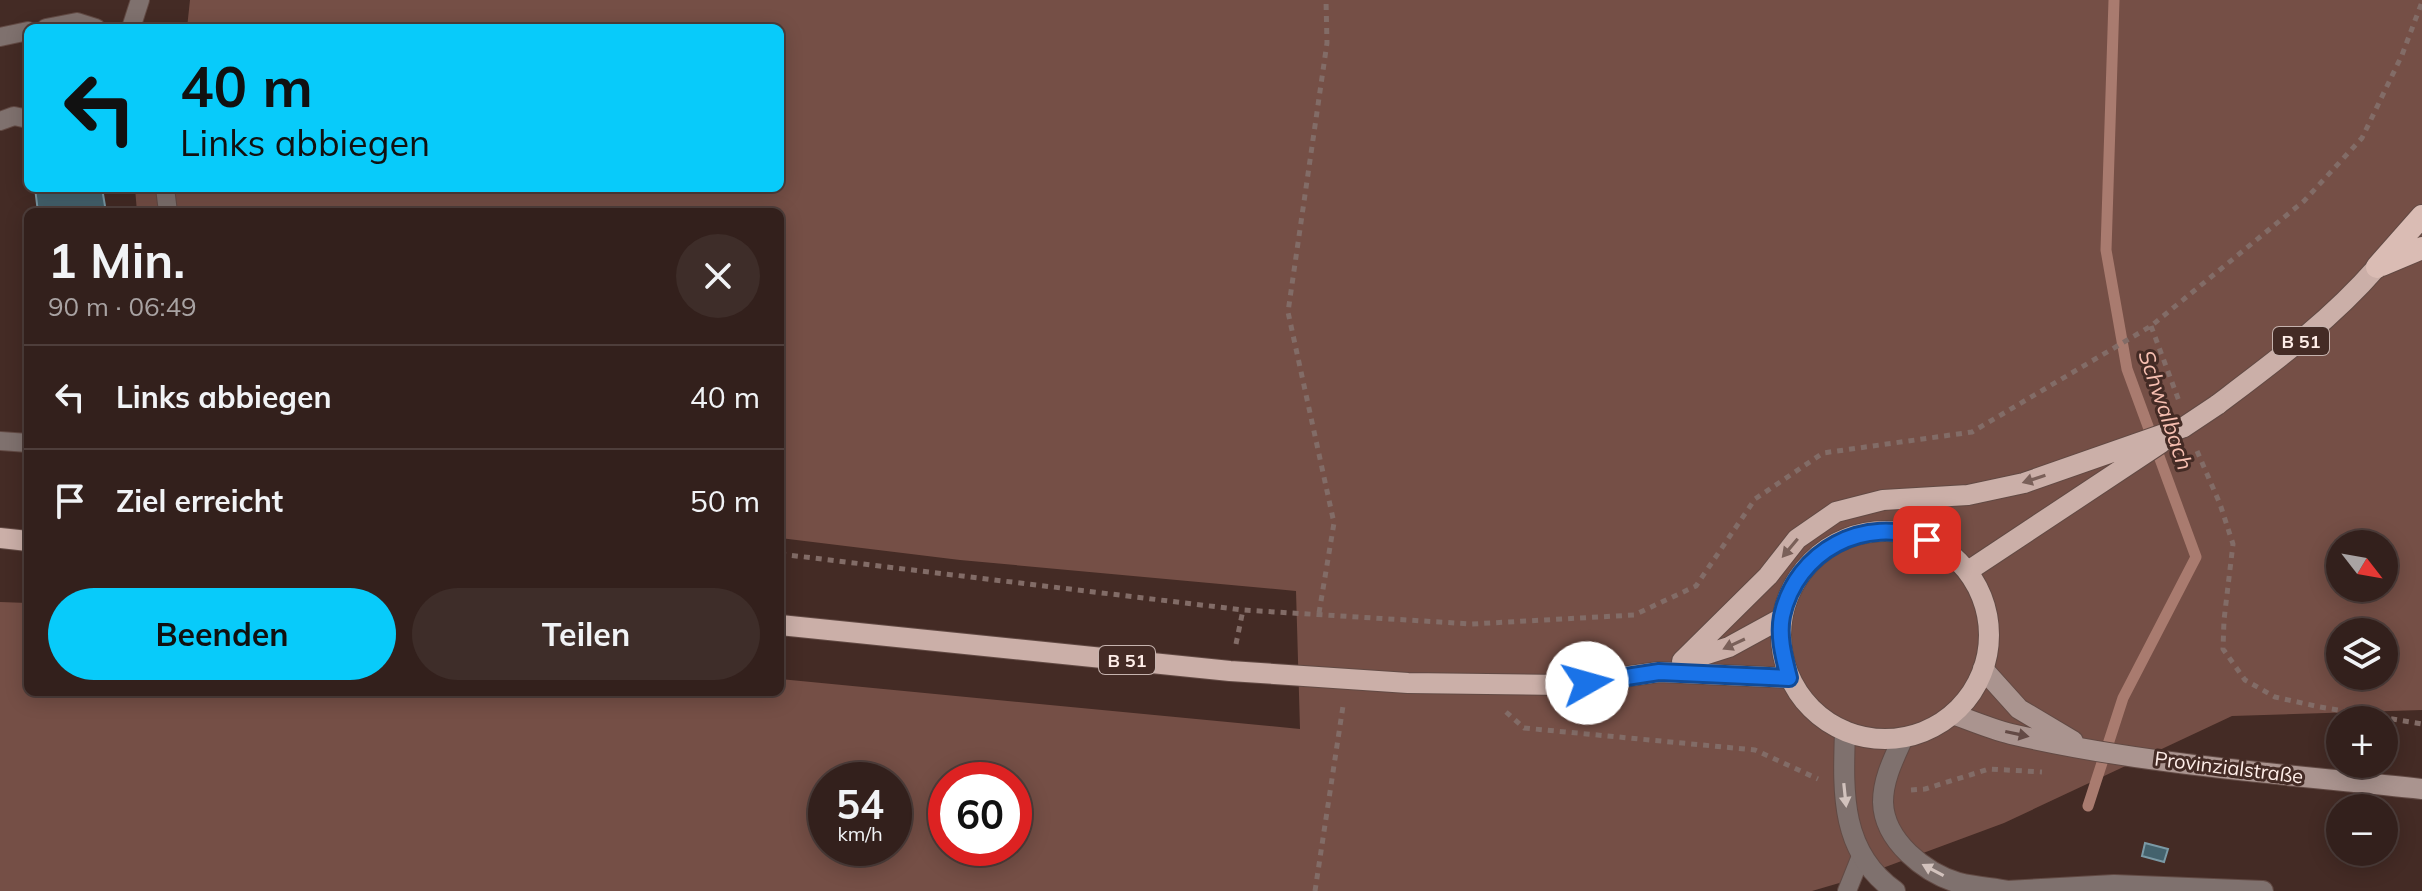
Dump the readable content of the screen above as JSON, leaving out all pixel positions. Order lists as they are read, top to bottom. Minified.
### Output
{"streets":{"highway":["B 51"],"main road":["Provinzialstraße"]},"crossings":[["B 51","Provinzialstraße"]],"water":["Schwalbach"],"north":"bottom right","page":{"turn":["40 m","Links abbiegen"],"heading":["1 Min.","90 m · 06:49"],"list":[{"name":"Links abbiegen","value":"40 m"},{"name":"Ziel erreicht","value":"50 m"}],"map_buttons":["+","−"],"buttons":["Beenden","Teilen"],"speed":"54 km/h","limit":"60"}}
